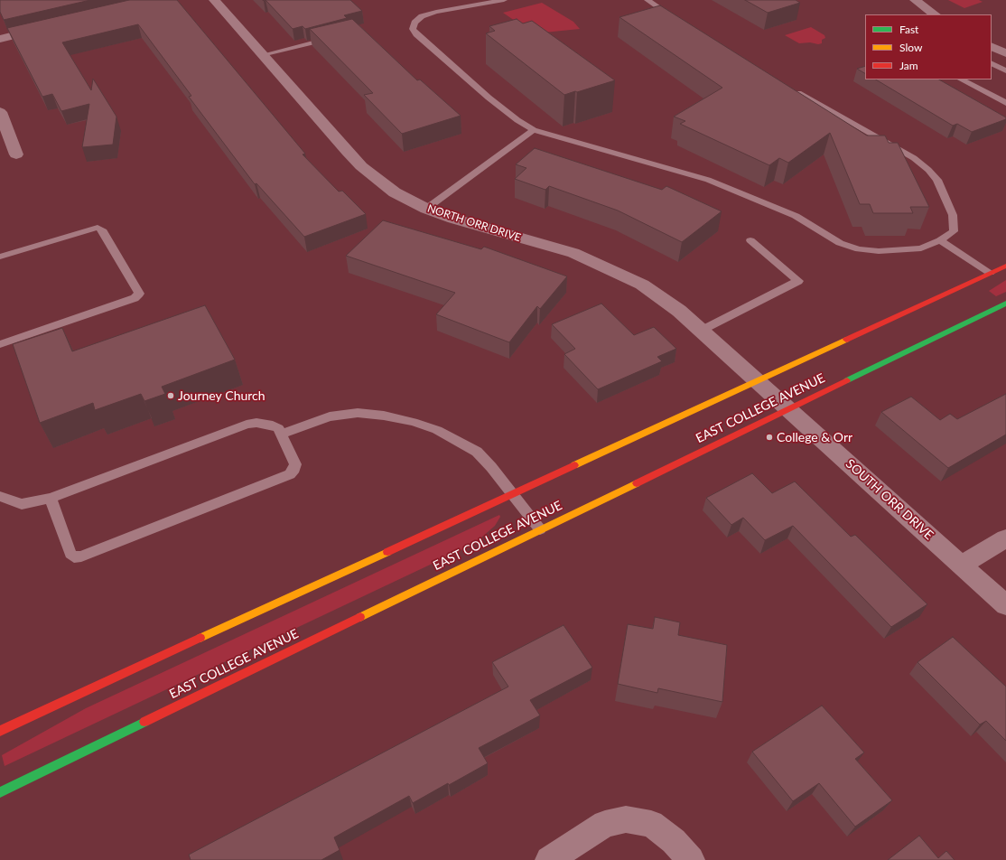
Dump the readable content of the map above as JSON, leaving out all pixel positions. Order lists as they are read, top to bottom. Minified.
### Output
{"streets":{"main road":["EAST COLLEGE AVENUE"],"street":["NORTH ORR DRIVE","SOUTH ORR DRIVE"]},"crossings":[["NORTH ORR DRIVE","EAST COLLEGE AVENUE"],["NORTH ORR DRIVE","SOUTH ORR DRIVE"],["EAST COLLEGE AVENUE","SOUTH ORR DRIVE"]],"places":["Journey Church","College & Orr"],"legend":["Fast","Slow","Jam"]}
